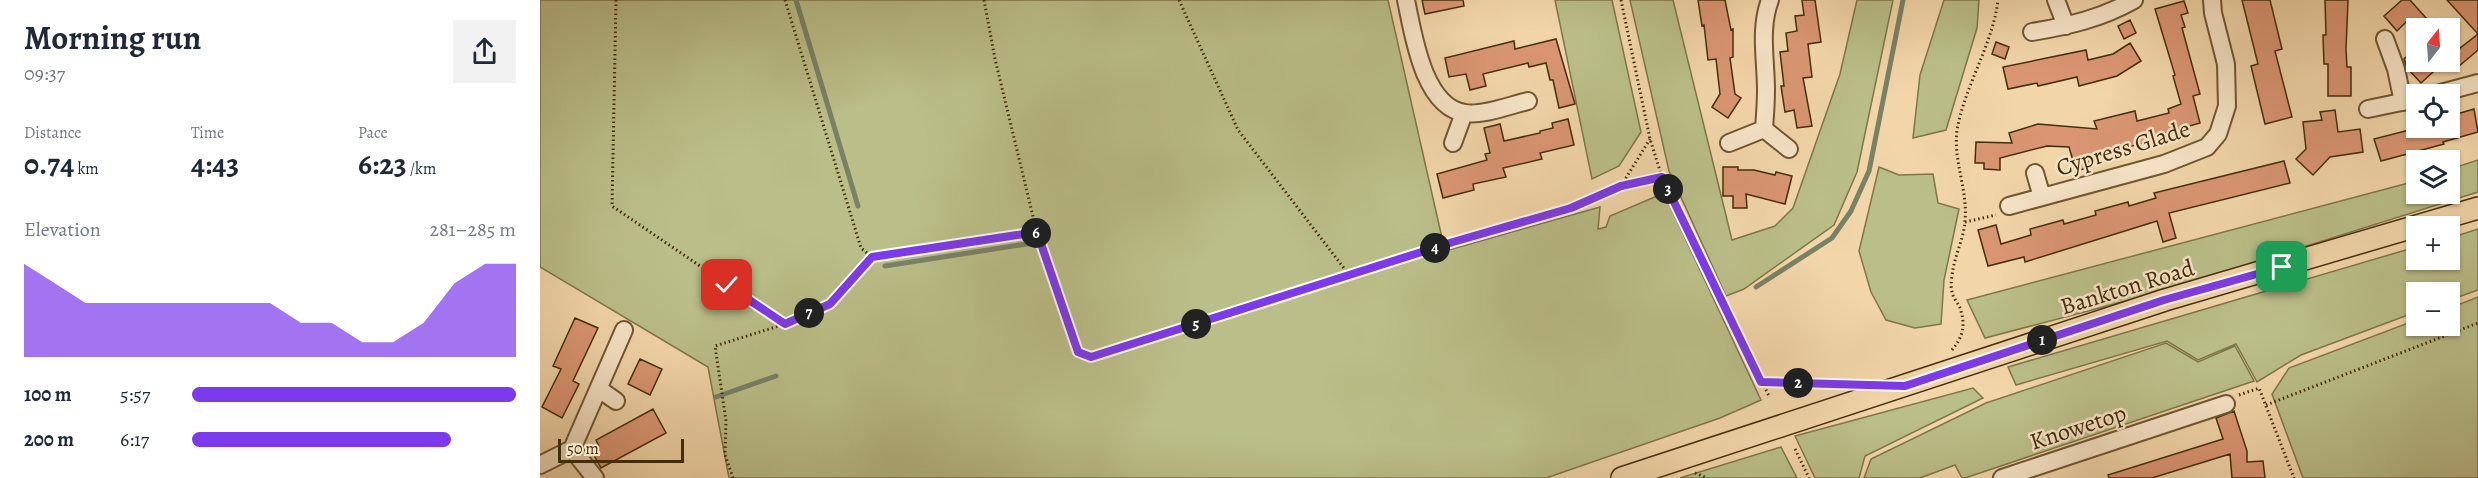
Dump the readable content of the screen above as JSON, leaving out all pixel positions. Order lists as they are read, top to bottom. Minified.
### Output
{"streets":{"main road":["Bankton Road"],"street":["Cypress Glade","Knowetop"]},"scale_bar":"50 m","north":"top","page":{"heading":["Morning run","09:37"],"map_buttons":["+","−"],"stats":[["Distance","0.74 km"],["Time","4:43"],["Pace","6:23 /km"]],"pins":["3","6","4","7","5","1","2"],"chart":["Elevation","281–285 m"],"list":[{"name":"100 m","note":"5:57"},{"name":"200 m","note":"6:17"}],"scale":"50 m"}}
